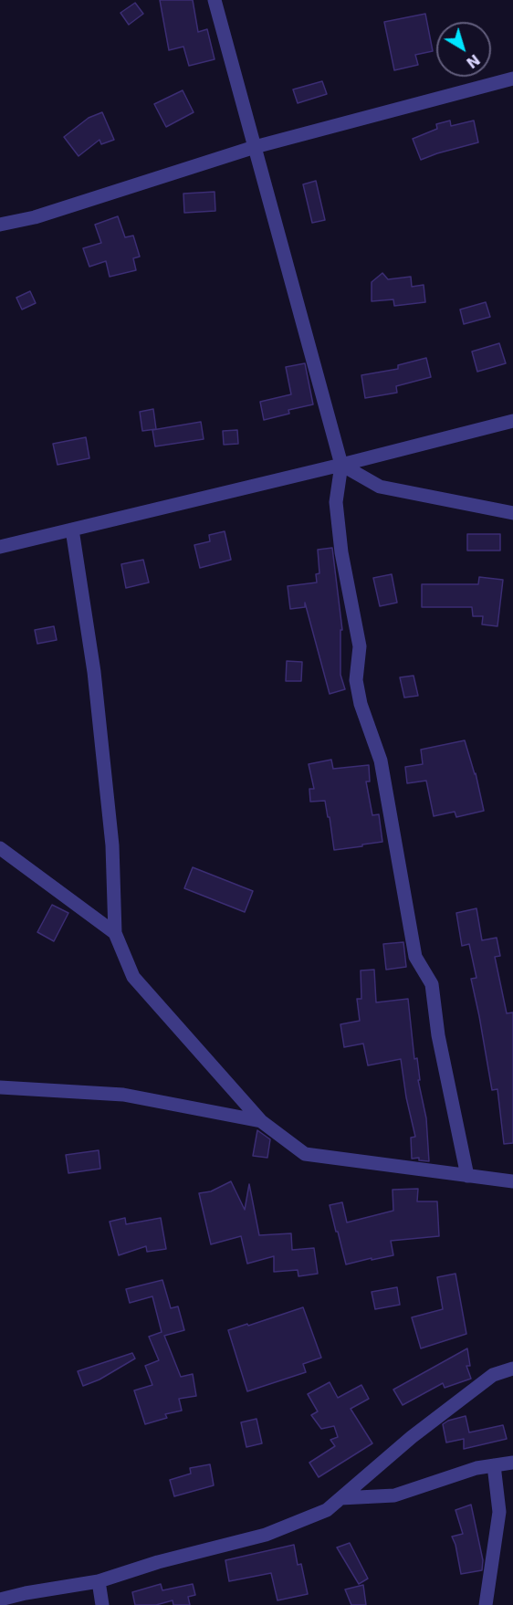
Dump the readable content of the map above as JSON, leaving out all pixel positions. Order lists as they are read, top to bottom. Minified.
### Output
{"north":"bottom right"}
